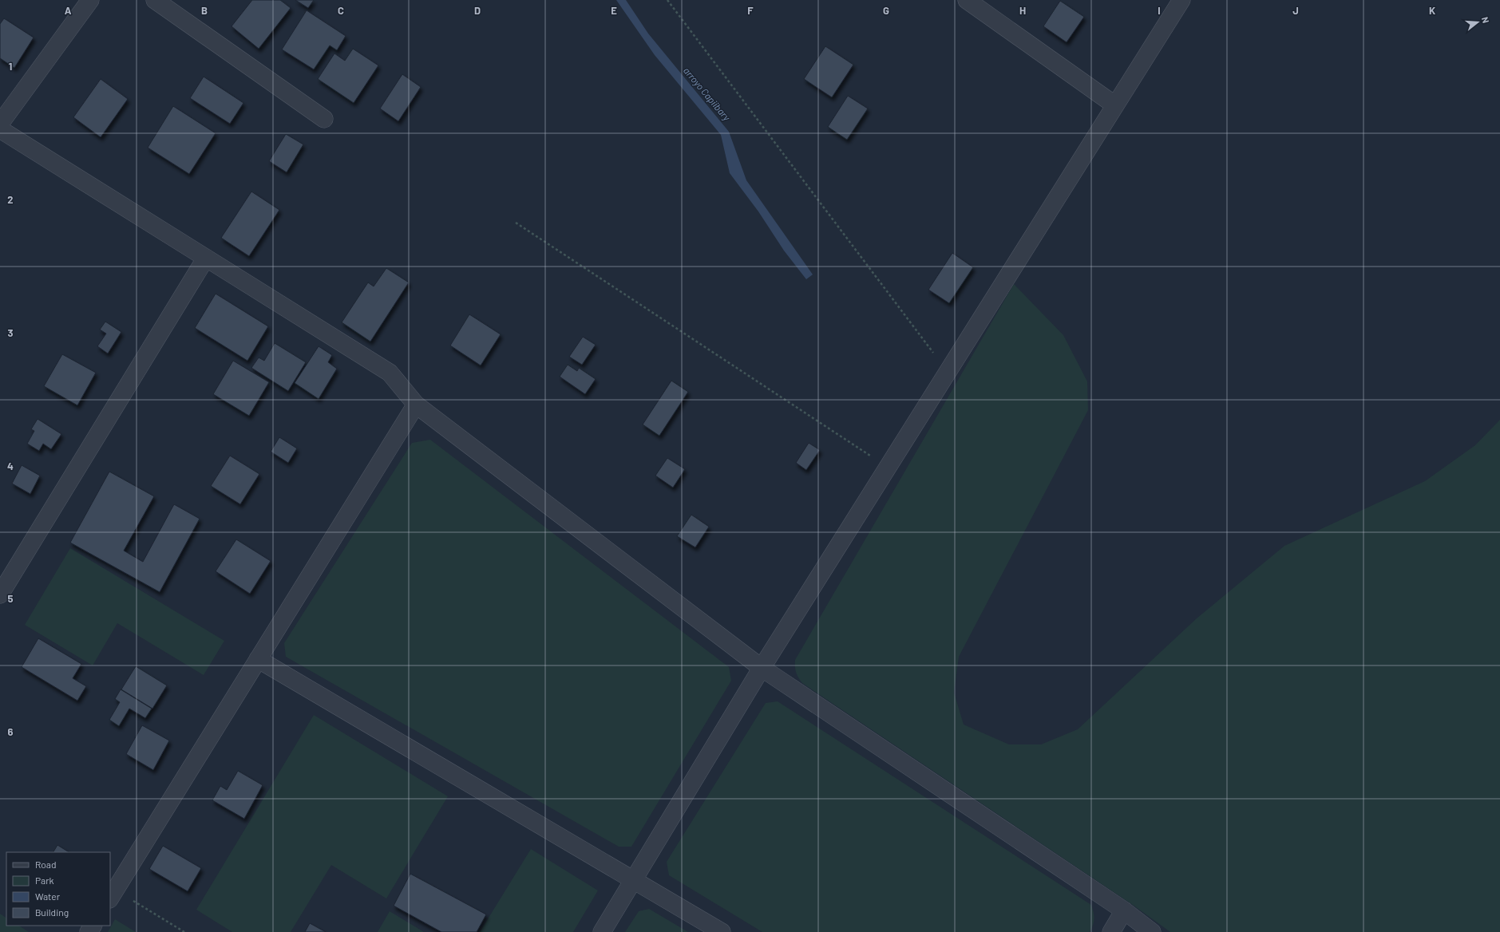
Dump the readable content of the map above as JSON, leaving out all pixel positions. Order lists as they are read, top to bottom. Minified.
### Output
{"water":["arroyo Capiibary"],"legend":["Road","Park","Water","Building"],"north":"right","grid":{"columns":["A","B","C","D","E","F","G","H","I","J","K"],"rows":["1","2","3","4","5","6"]}}
